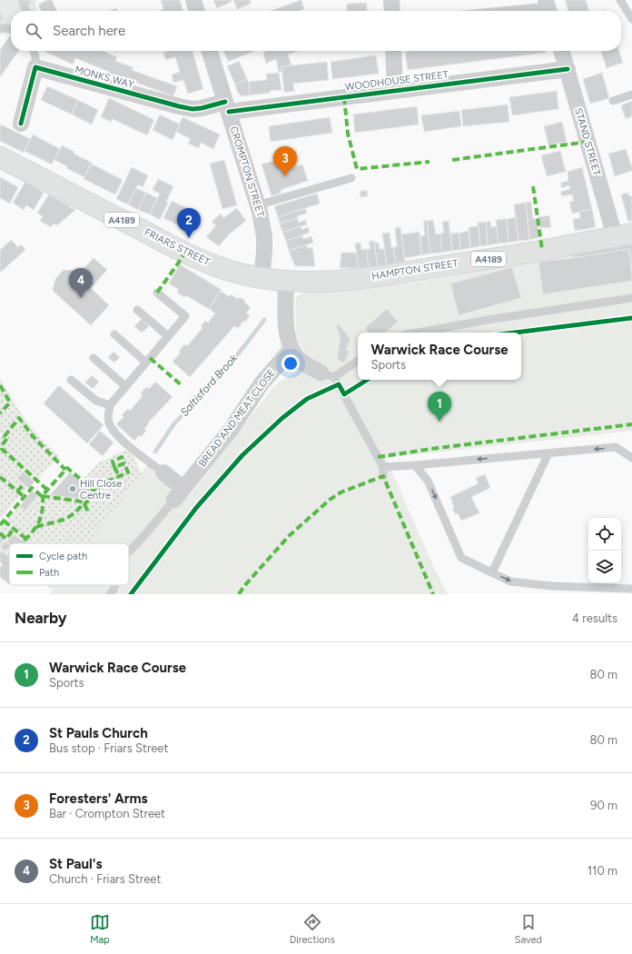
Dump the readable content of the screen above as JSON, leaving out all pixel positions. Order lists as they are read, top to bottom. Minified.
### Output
{"streets":{"main road":["A4189","FRIARS STREET","HAMPTON STREET"],"street":["MONKS WAY","WOODHOUSE STREET","STAND STREET","CROMPTON STREET","BREAD AND MEAT CLOSE"]},"crossings":[["MONKS WAY","WOODHOUSE STREET"],["MONKS WAY","CROMPTON STREET"],["WOODHOUSE STREET","STAND STREET"],["WOODHOUSE STREET","CROMPTON STREET"],["STAND STREET","HAMPTON STREET"],["CROMPTON STREET","FRIARS STREET"],["CROMPTON STREET","HAMPTON STREET"],["FRIARS STREET","HAMPTON STREET"]],"water":["Saltisford Brook"],"places":["Hill Close Centre"],"legend":["Cycle path","Path"],"page":{"search":"Search here","pins":["3","2","4","1"],"popup":["Warwick Race Course","Sports"],"heading":["Nearby","4 results"],"list":[{"mark":"1","name":"Warwick Race Course","note":"Sports","value":"80 m"},{"mark":"2","name":"St Pauls Church","note":"Bus stop · Friars Street","value":"80 m"},{"mark":"3","name":"Foresters' Arms","note":"Bar · Crompton Street","value":"90 m"},{"mark":"4","name":"St Paul's","note":"Church · Friars Street","value":"110 m"}],"nav":["Map","Directions","Saved"]}}
